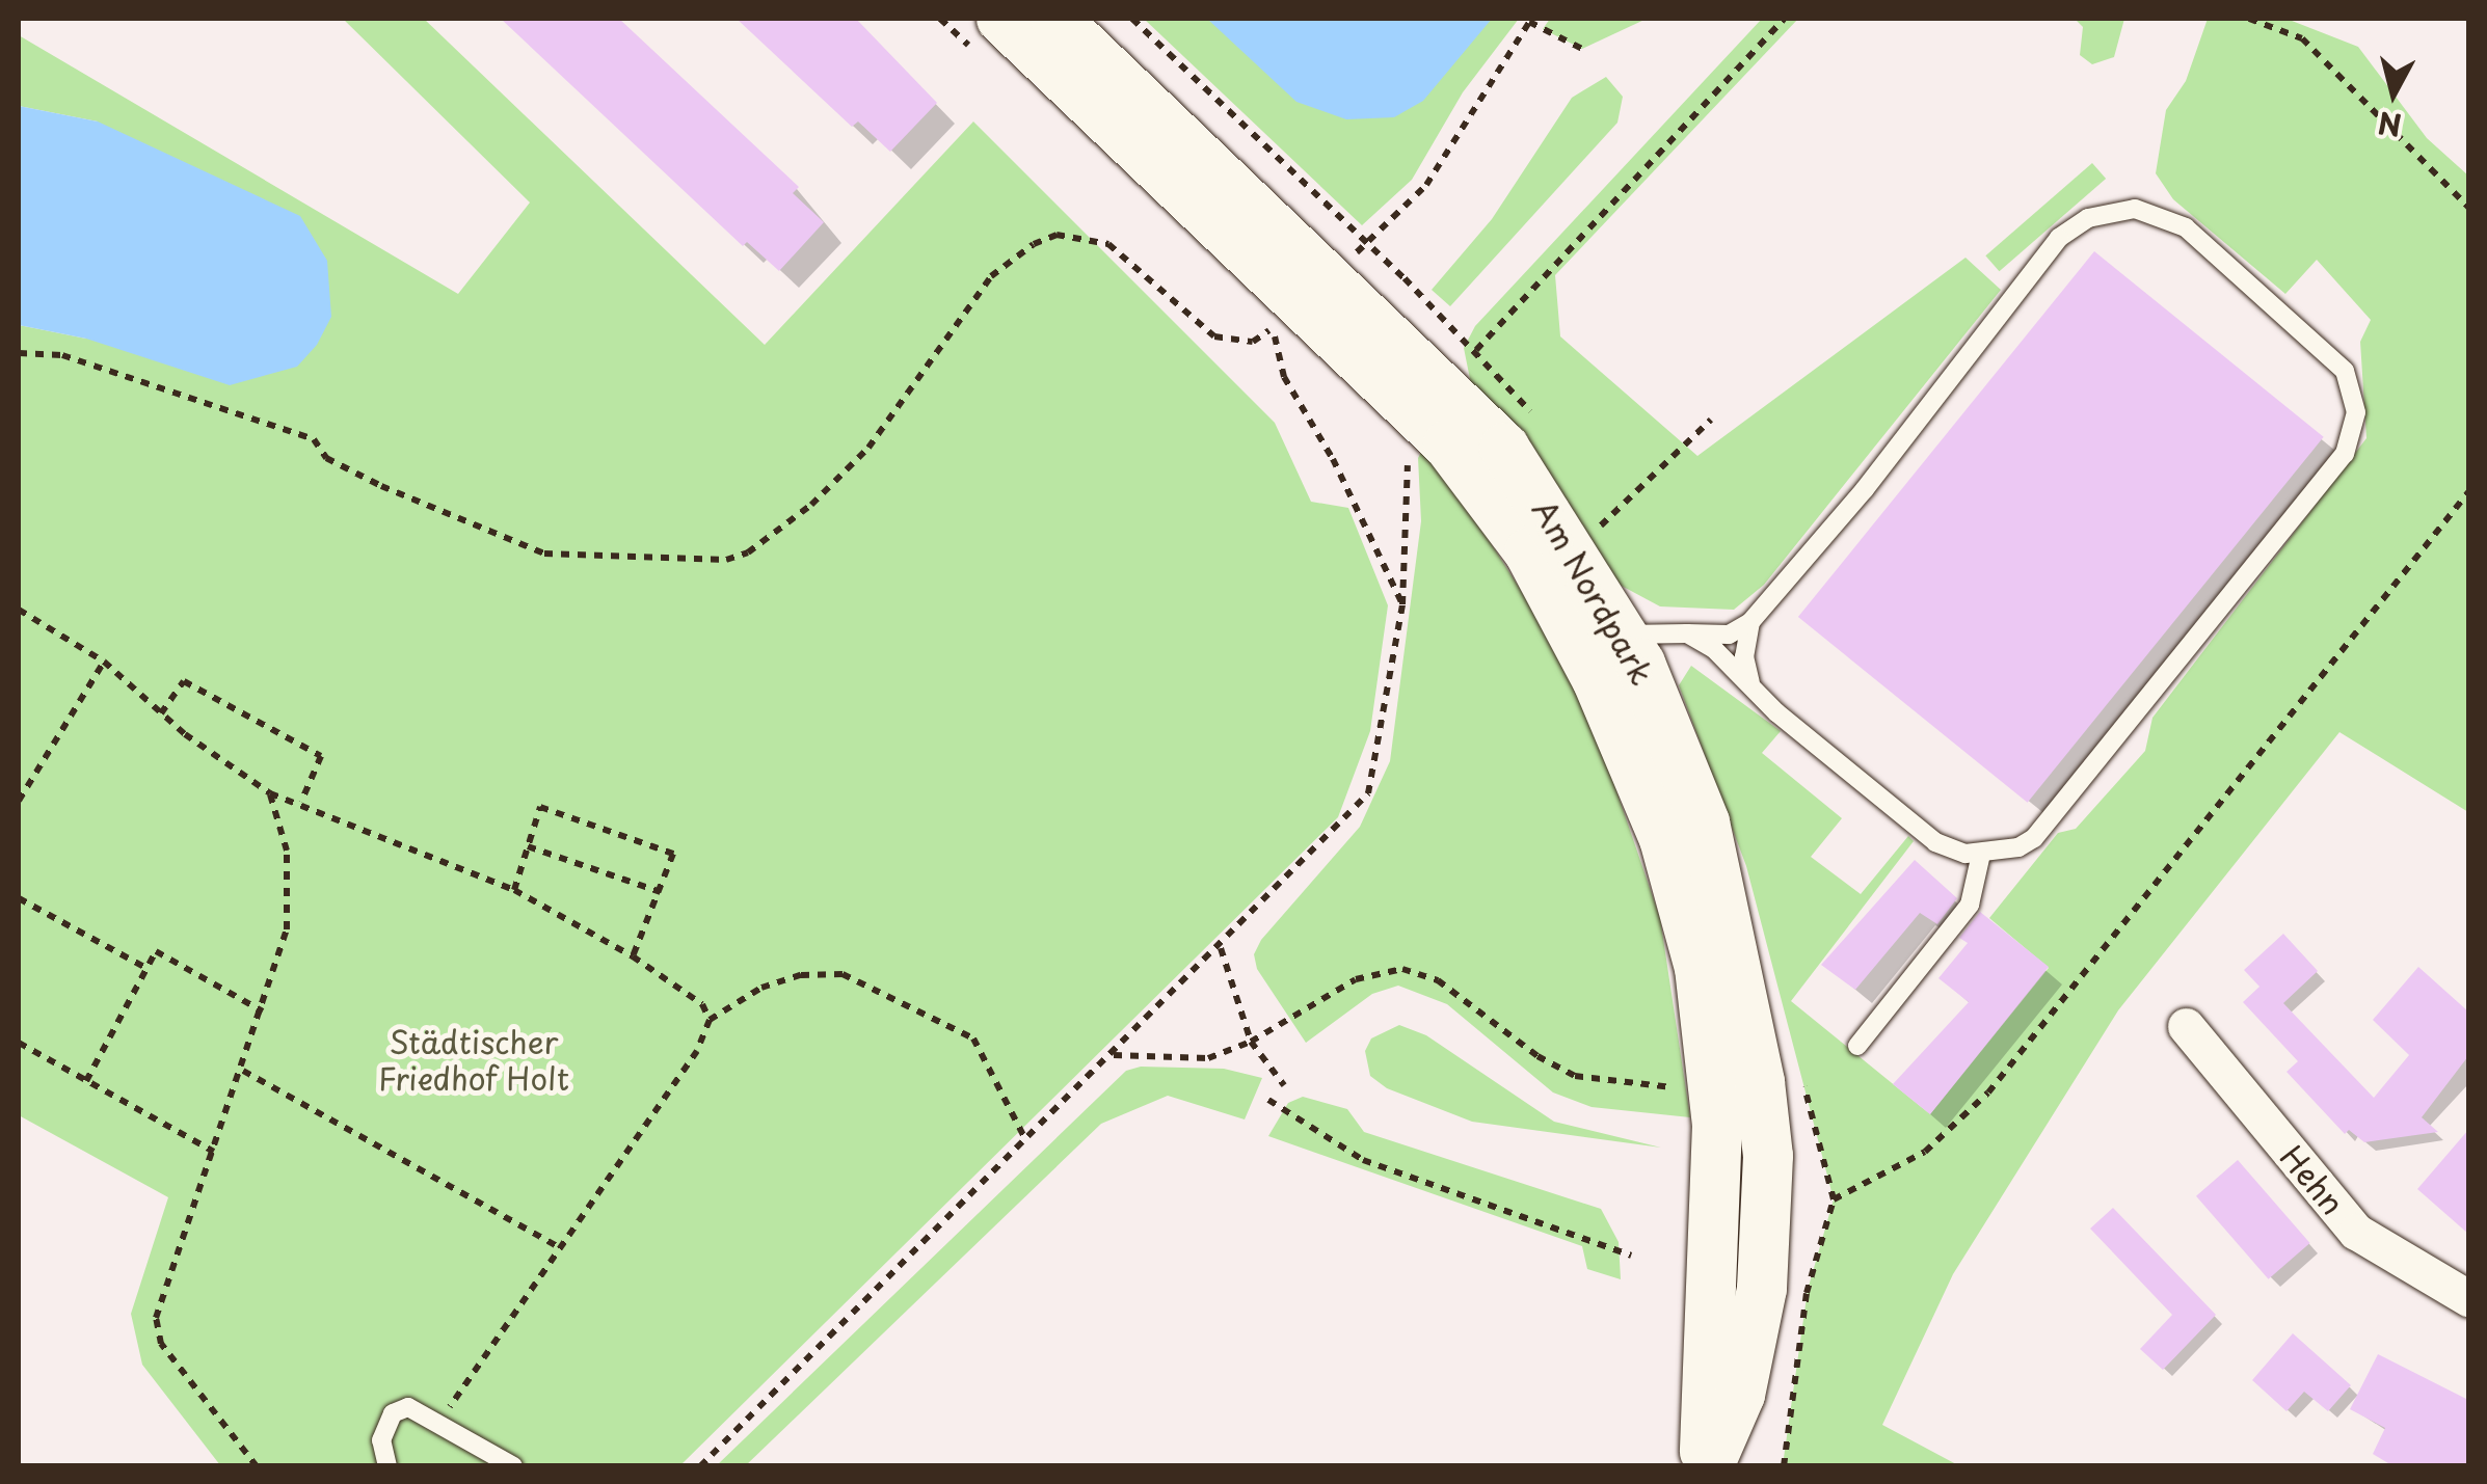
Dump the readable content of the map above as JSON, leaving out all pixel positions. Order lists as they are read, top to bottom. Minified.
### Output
{"streets":{"street":["Am Nordpark","Hehn"]},"parks":["Städtischer Friedhof Holt"],"north":"bottom"}
